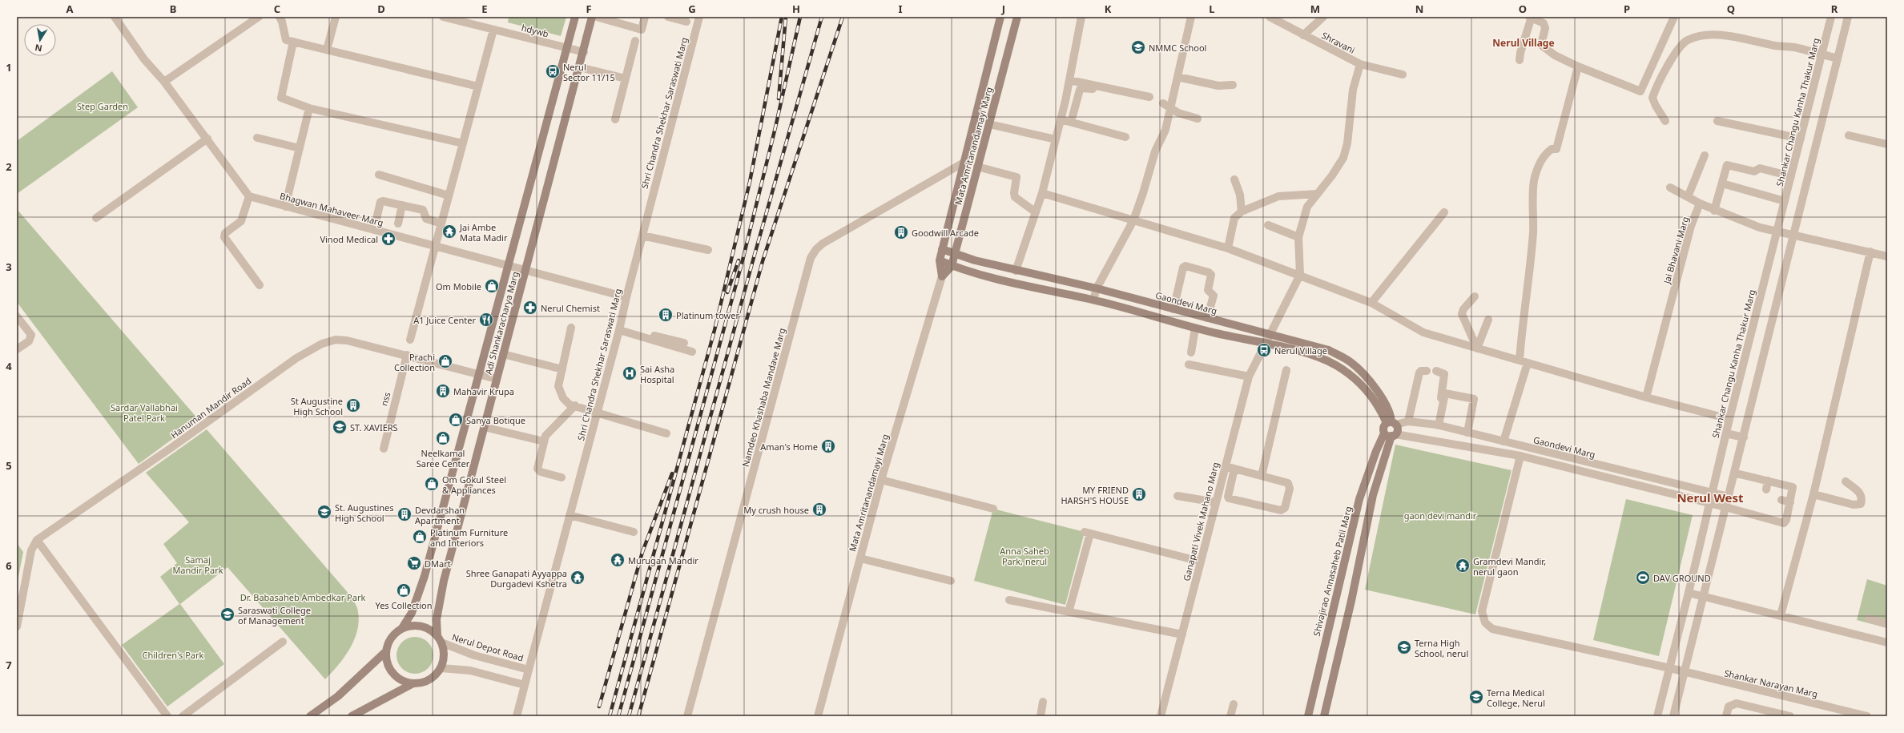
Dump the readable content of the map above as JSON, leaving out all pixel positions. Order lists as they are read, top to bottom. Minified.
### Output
{"streets":{"main road":["Mata Amritanandamayi Marg","Gaondevi Marg","Adi Shankaracharya Marg","Shivajirao Annasaheb Patil Marg"],"street":["hdywb","Shravani","Shankar Changu Kanha Thakur Marg","Shri Chandra Shekhar Saraswati Marg","Bhagwan Mahaveer Marg","Jai Bhavani Marg","Namdeo Khashaba Mandave Marg","nss","Hanuman Mandir Road","Ganapati Vivek Mahano Marg","Nerul Depot Road","Shankar Narayan Marg"]},"crossings":[["hdywb","Adi Shankaracharya Marg"],["Shankar Changu Kanha Thakur Marg","Gaondevi Marg"],["Shankar Changu Kanha Thakur Marg","Shankar Narayan Marg"],["Shri Chandra Shekhar Saraswati Marg","Bhagwan Mahaveer Marg"],["Shri Chandra Shekhar Saraswati Marg","Nerul Depot Road"],["Mata Amritanandamayi Marg","Gaondevi Marg"],["Mata Amritanandamayi Marg","Namdeo Khashaba Mandave Marg"],["Bhagwan Mahaveer Marg","Adi Shankaracharya Marg"],["Gaondevi Marg","Ganapati Vivek Mahano Marg"],["Adi Shankaracharya Marg","Hanuman Mandir Road"],["Adi Shankaracharya Marg","Nerul Depot Road"],["nss","Hanuman Mandir Road"]],"districts":["Nerul Village","Nerul West"],"parks":["Step Garden","Sardar Vallabhai Patel Park","gaon devi mandir","Anna Saheb Park, nerul","Samaj Mandir Park","Dr. Babasaheb Ambedkar Park","Children's Park"],"places":{"school or university":["NMMC School","ST. XAVIERS","St. Augustines High School","Saraswati College of Management","Terna High School, nerul","Terna Medical College, Nerul"],"bus stop":["Nerul Sector 11/15","Nerul Village"],"temple":["Jai Ambe Mata Madir","Murugan Mandir","Gramdevi Mandir, nerul gaon","Shree Ganapati Ayyappa Durgadevi Kshetra"],"building":["Goodwill Arcade","Platinum tower","Mahavir Krupa","St Augustine High School","Aman's Home","MY FRIEND HARSH'S HOUSE","My crush house","Devdarshan Apartment"],"pharmacy":["Vinod Medical","Nerul Chemist"],"shop":["Om Mobile","Prachi Collection","Sanya Botique","Neelkamal Saree Center","Om Gokul Steel & Appliances","Platinum Furniture and Interiors","Yes Collection"],"restaurant":["A1 Juice Center"],"hospital":["Sai Asha Hospital"],"supermarket":["DMart"],"sports":["DAV GROUND"]},"north":"bottom","grid":{"columns":["A","B","C","D","E","F","G","H","I","J","K","L","M","N","O","P","Q","R"],"rows":["1","2","3","4","5","6","7"]}}
